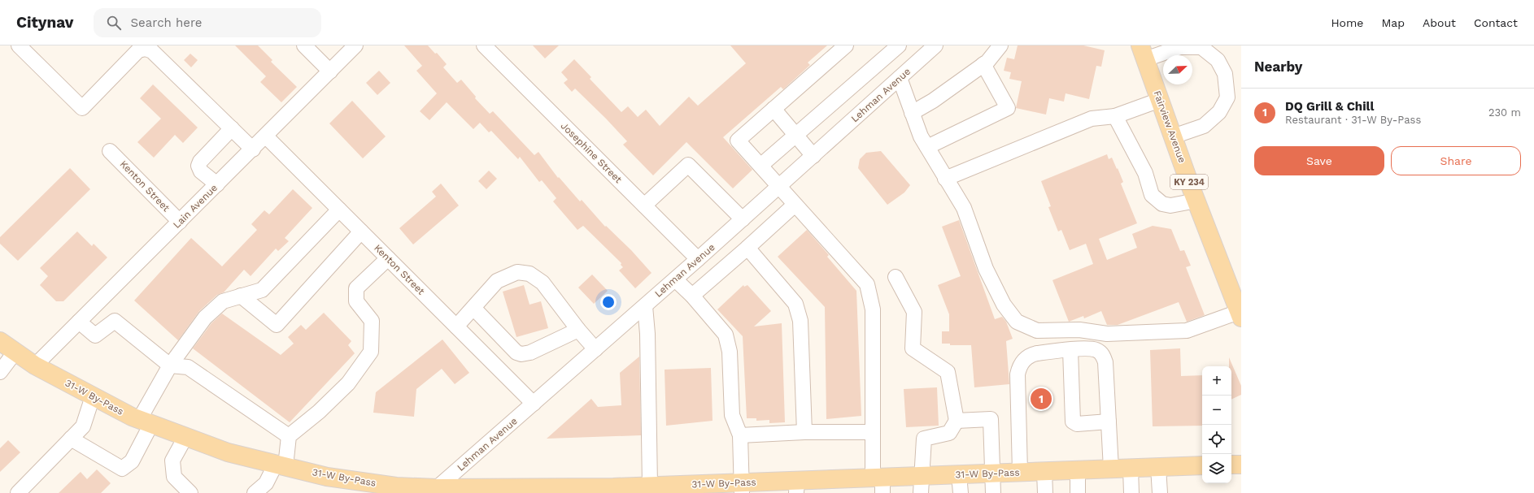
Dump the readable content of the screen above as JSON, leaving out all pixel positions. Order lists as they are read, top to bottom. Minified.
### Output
{"streets":{"main road":["Fairview Avenue","KY 234","31-W By-Pass"],"street":["Lehman Avenue","Josephine Street","Kenton Street","Lain Avenue"]},"crossings":[["Lehman Avenue","Josephine Street"],["Lehman Avenue","Kenton Street"],["Lehman Avenue","31-W By-Pass"],["Kenton Street","Lain Avenue"],["Lain Avenue","31-W By-Pass"]],"north":"top right","page":{"header":"Citynav","search":"Search here","nav":["Home","Map","About","Contact"],"heading":"Nearby","list":[{"mark":"1","name":"DQ Grill & Chill","note":"Restaurant · 31-W By-Pass","value":"230 m"}],"buttons":["Save","Share"],"map_buttons":["+","−"],"pins":"1"}}
